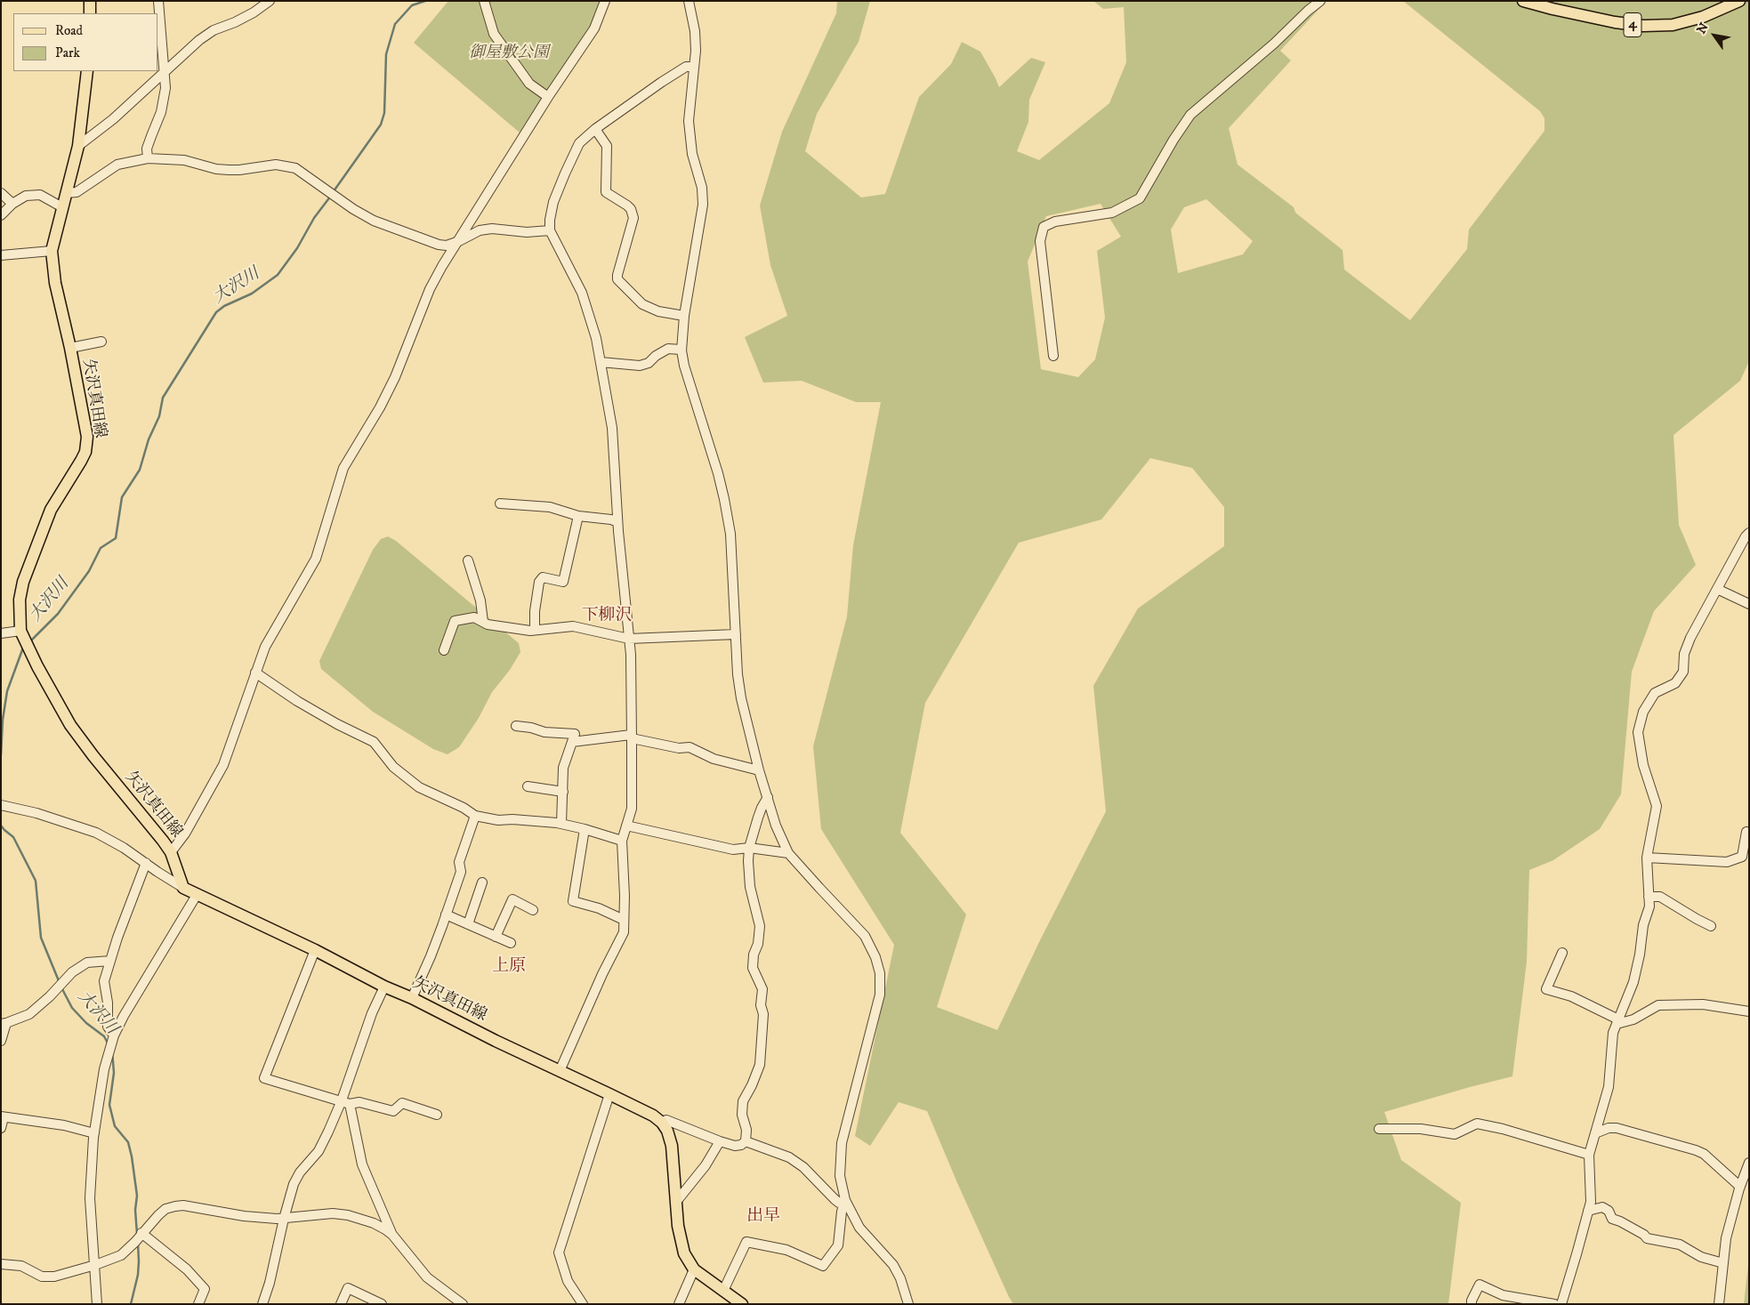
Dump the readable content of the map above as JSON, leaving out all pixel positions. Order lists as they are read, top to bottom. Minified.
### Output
{"streets":{"main road":["4","矢沢真田線"]},"districts":["下柳沢","上原","出早"],"water":["大沢川"],"parks":["御屋敷公園"],"legend":["Road","Park"],"north":"top left"}
